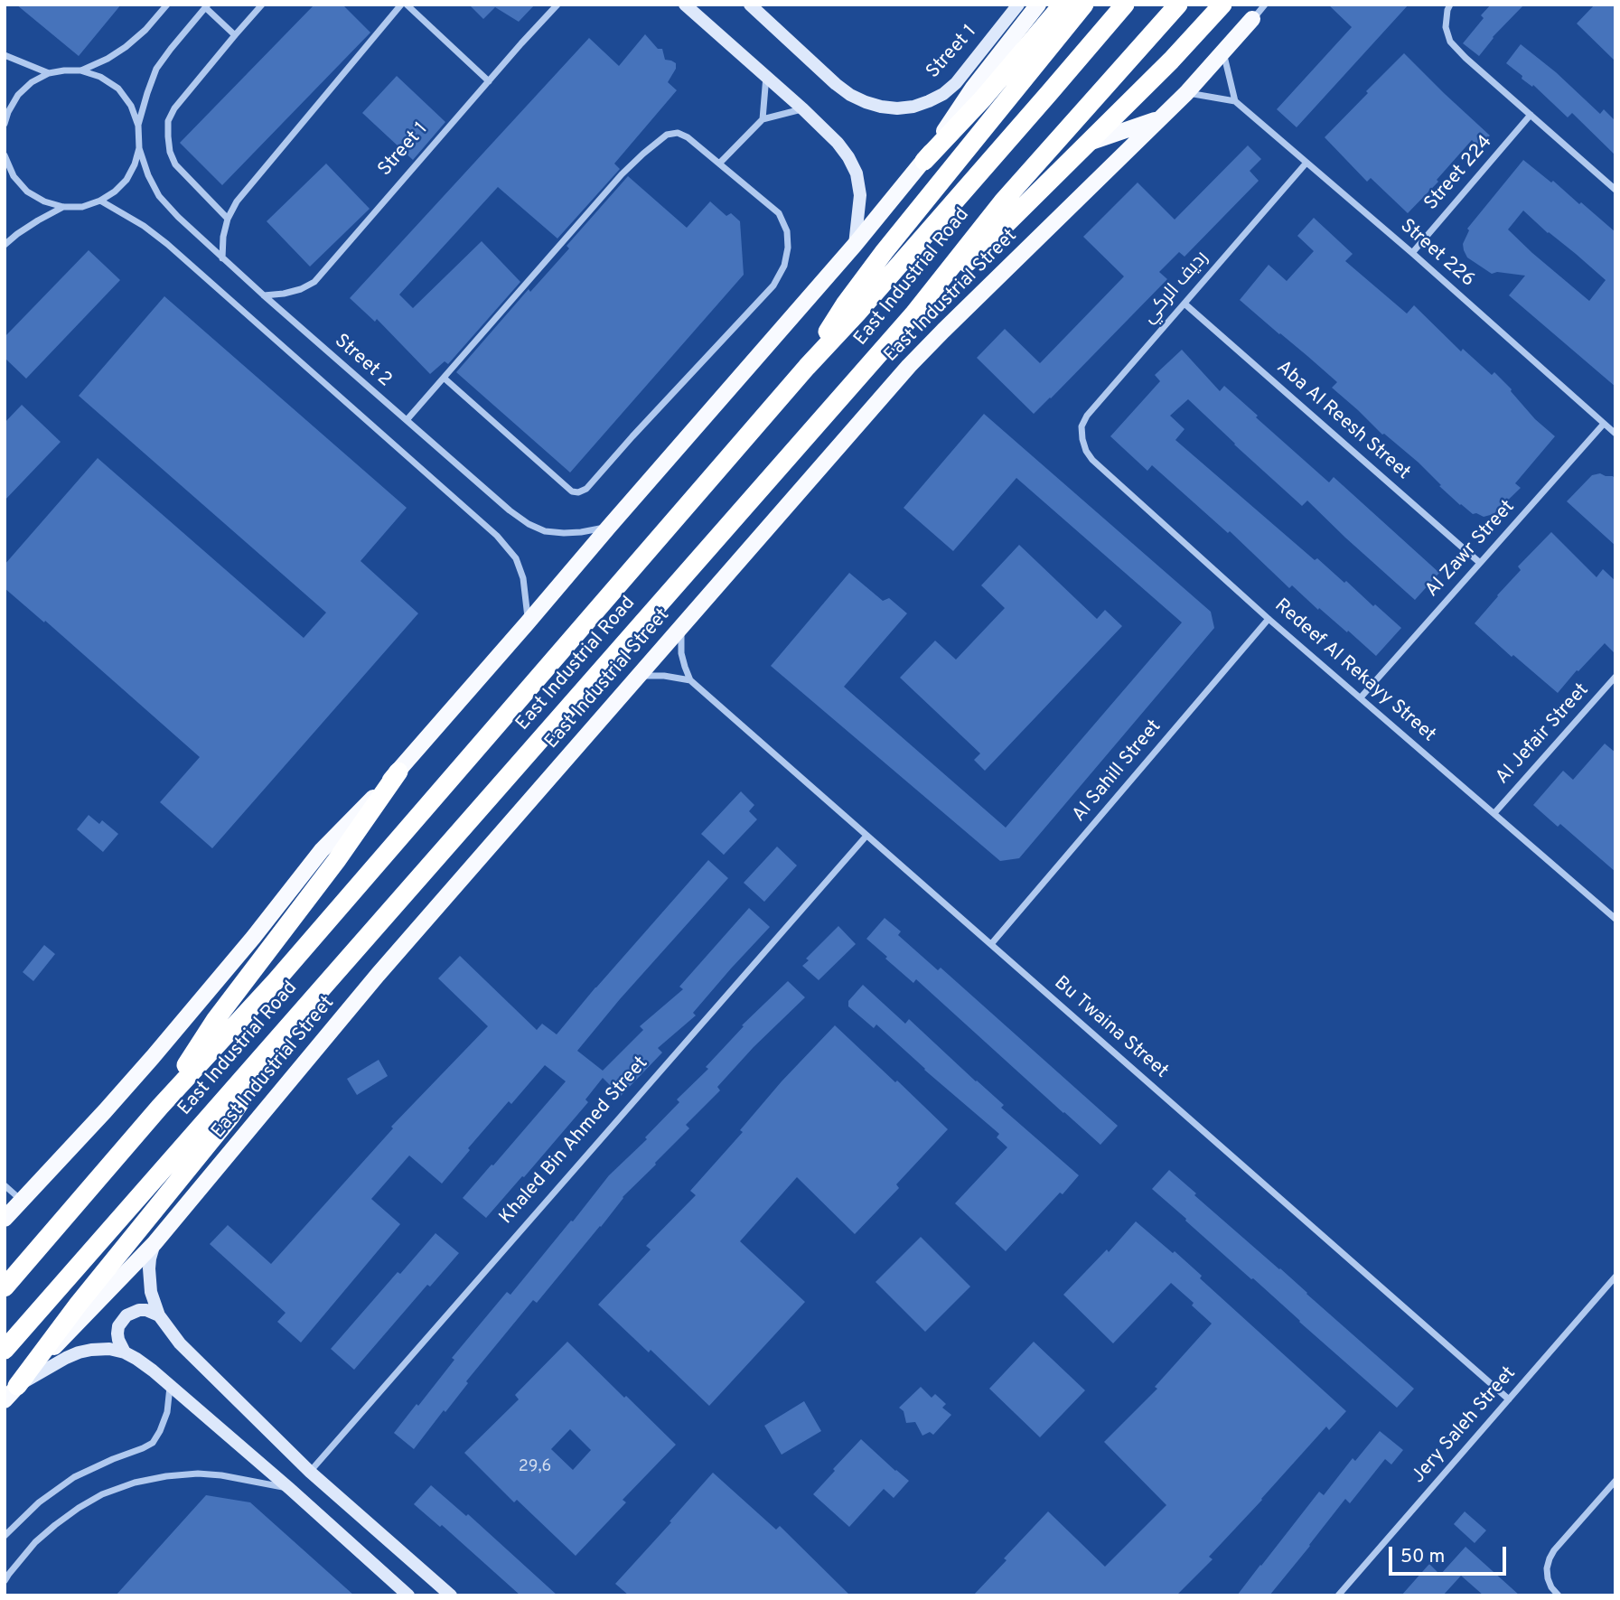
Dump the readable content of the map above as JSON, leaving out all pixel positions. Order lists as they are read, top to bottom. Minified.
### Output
{"streets":{"highway":["East Industrial Road"],"main road":["Street 1","East Industrial Street"],"street":["Street 224","Street 226","رديف الركي","Street 2","Aba Al Reesh Street","Al Zawr Street","Redeef Al Rekayy Street","Al Jefair Street","Al Sahill Street","Bu Twaina Street","Khaled Bin Ahmed Street","Jery Saleh Street"]},"crossings":[["Street 1","Street 2"],["Street 224","Street 226"],["Street 226","رديف الركي"],["Street 226","Al Zawr Street"],["رديف الركي","Aba Al Reesh Street"],["رديف الركي","Redeef Al Rekayy Street"],["رديف الركي","Al Sahill Street"],["Aba Al Reesh Street","Al Zawr Street"],["Al Zawr Street","Redeef Al Rekayy Street"],["Redeef Al Rekayy Street","Al Jefair Street"],["Redeef Al Rekayy Street","Al Sahill Street"],["Al Sahill Street","Bu Twaina Street"],["Bu Twaina Street","Khaled Bin Ahmed Street"],["Bu Twaina Street","Jery Saleh Street"]],"house_numbers":["29,6"],"scale_bar":"50 m"}
